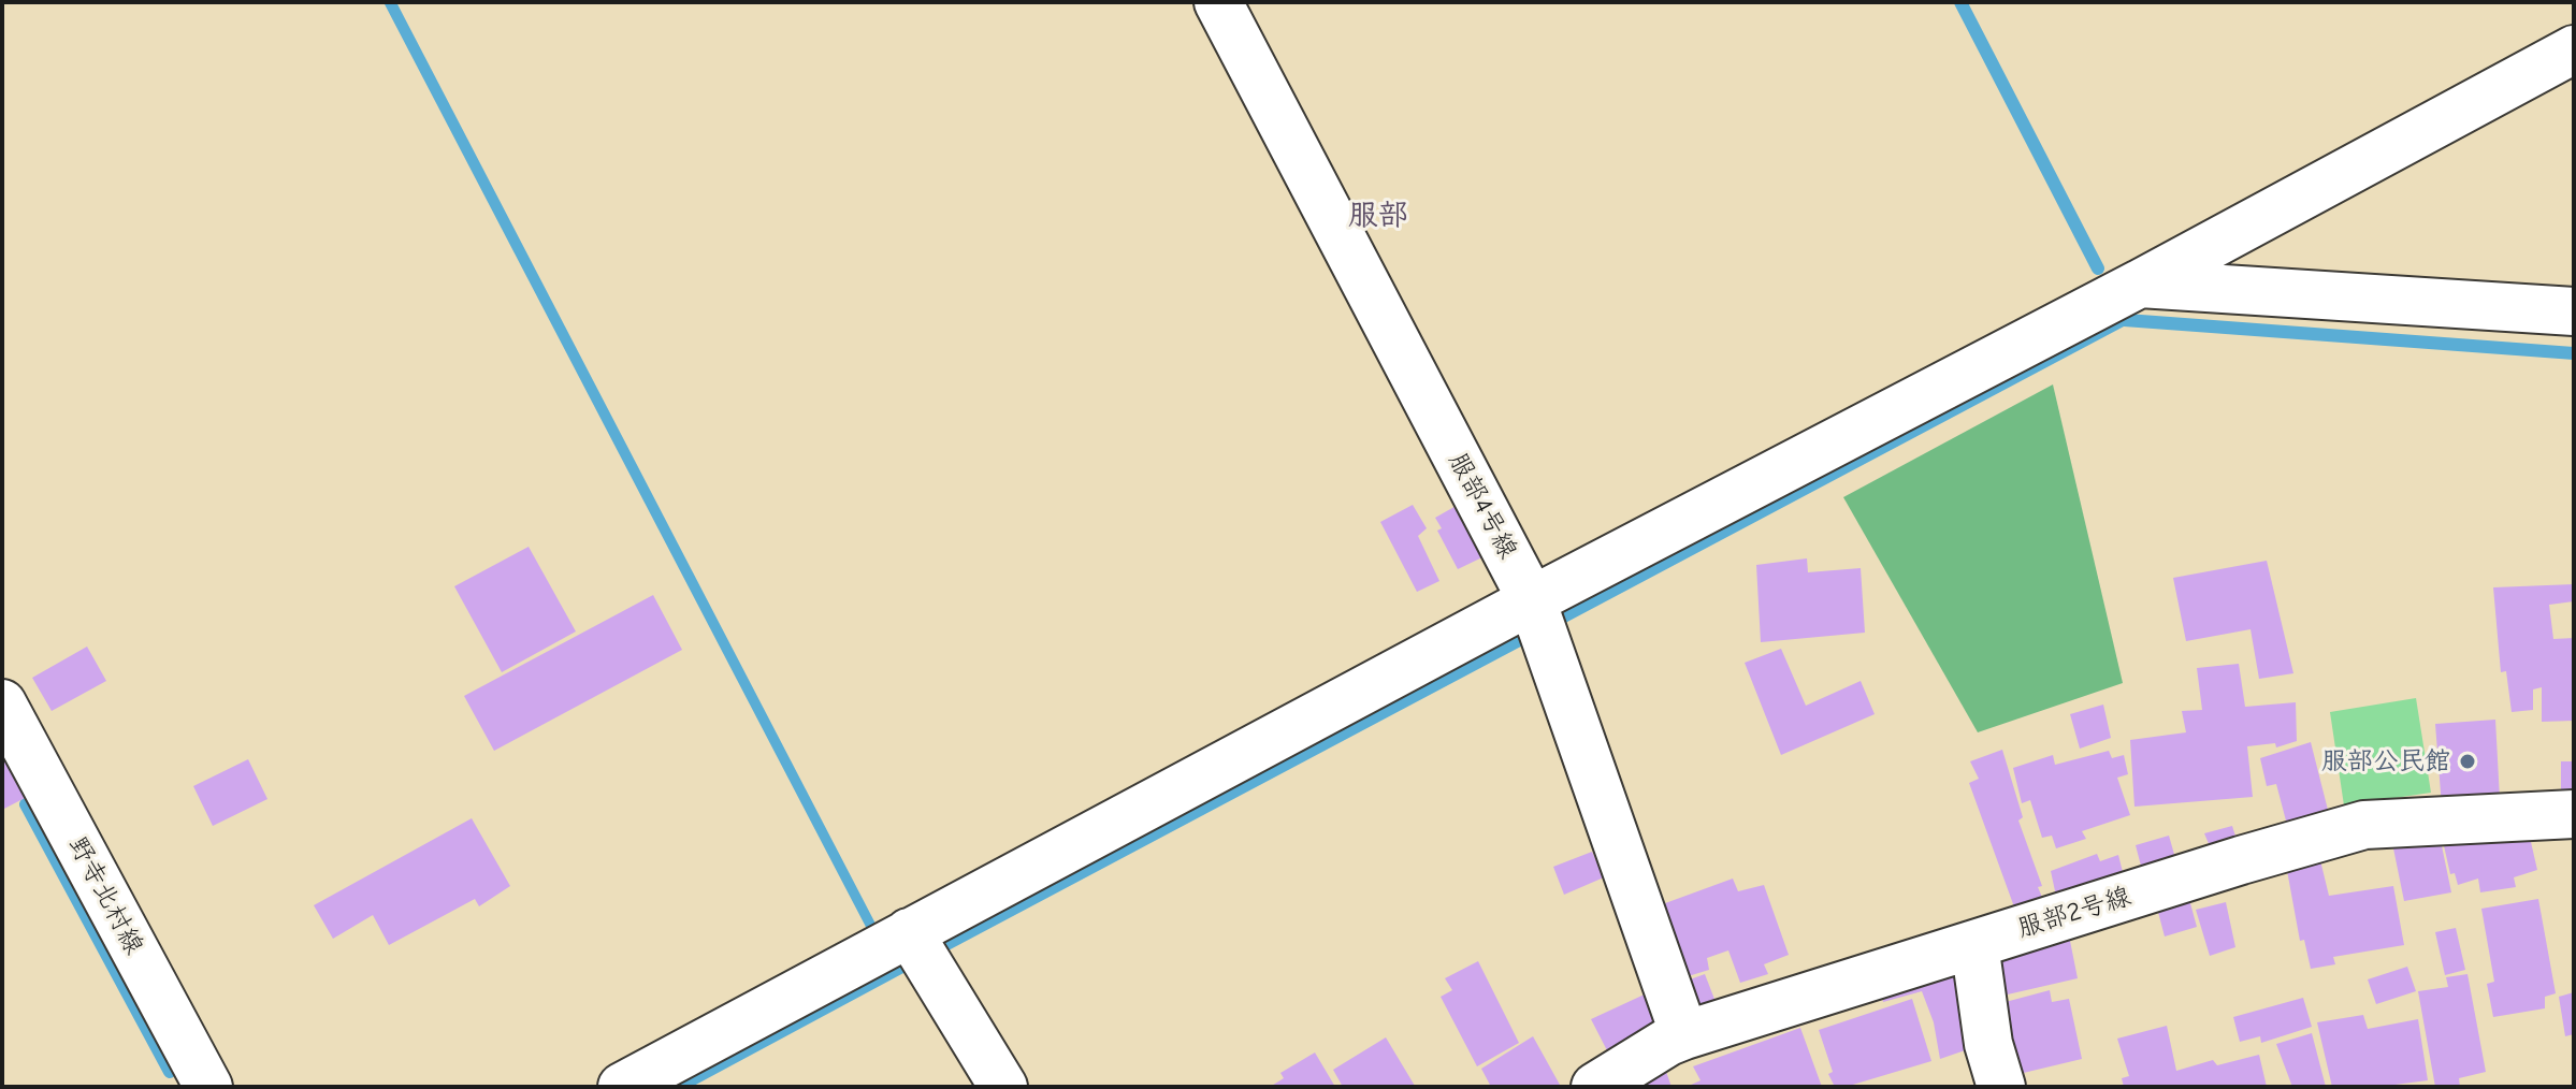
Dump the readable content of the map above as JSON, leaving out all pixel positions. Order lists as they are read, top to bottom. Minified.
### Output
{"streets":{"street":["服部4号線","野寺北村線","服部2号線"]},"crossings":[["服部4号線","服部2号線"]],"districts":["服部"],"places":["服部公民館"]}
